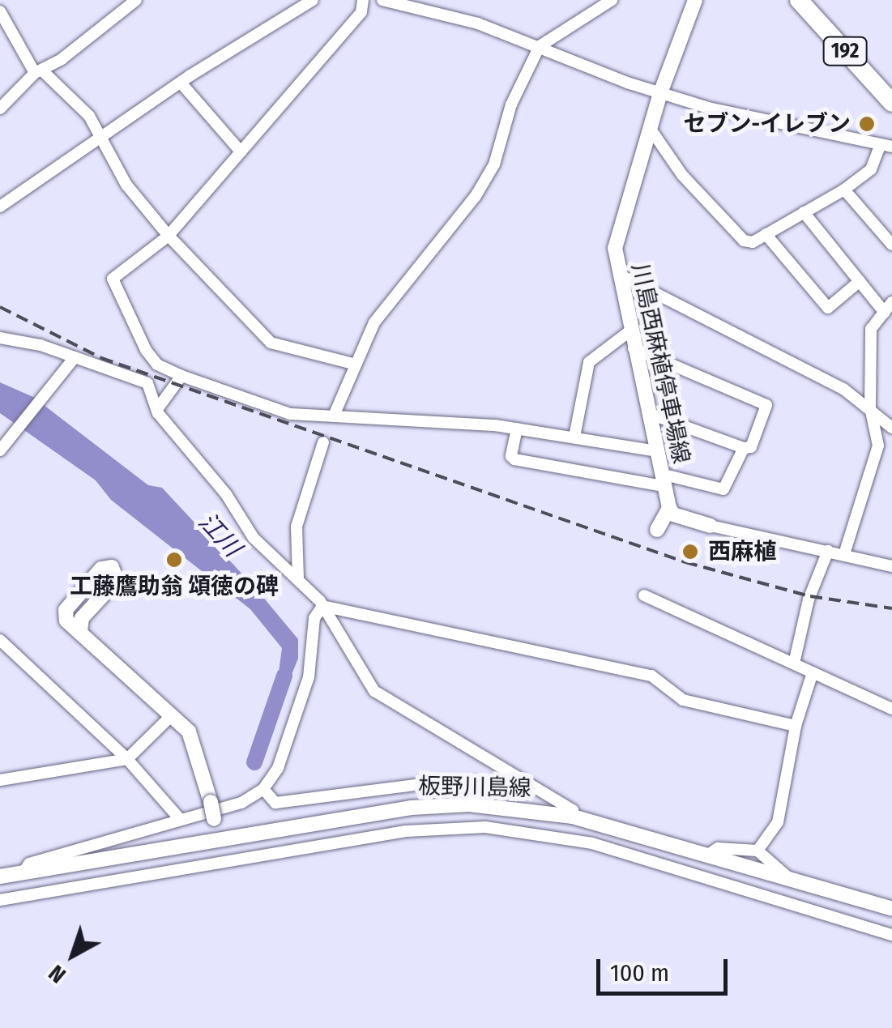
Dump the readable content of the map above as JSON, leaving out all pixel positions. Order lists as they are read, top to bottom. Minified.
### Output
{"streets":{"highway":["192"],"main road":["川島西麻植停車場線","板野川島線"]},"water":["江川"],"places":["セブン-イレブン","西麻植","工藤鷹助翁 頌徳の碑"],"scale_bar":"100 m","north":"bottom left"}
